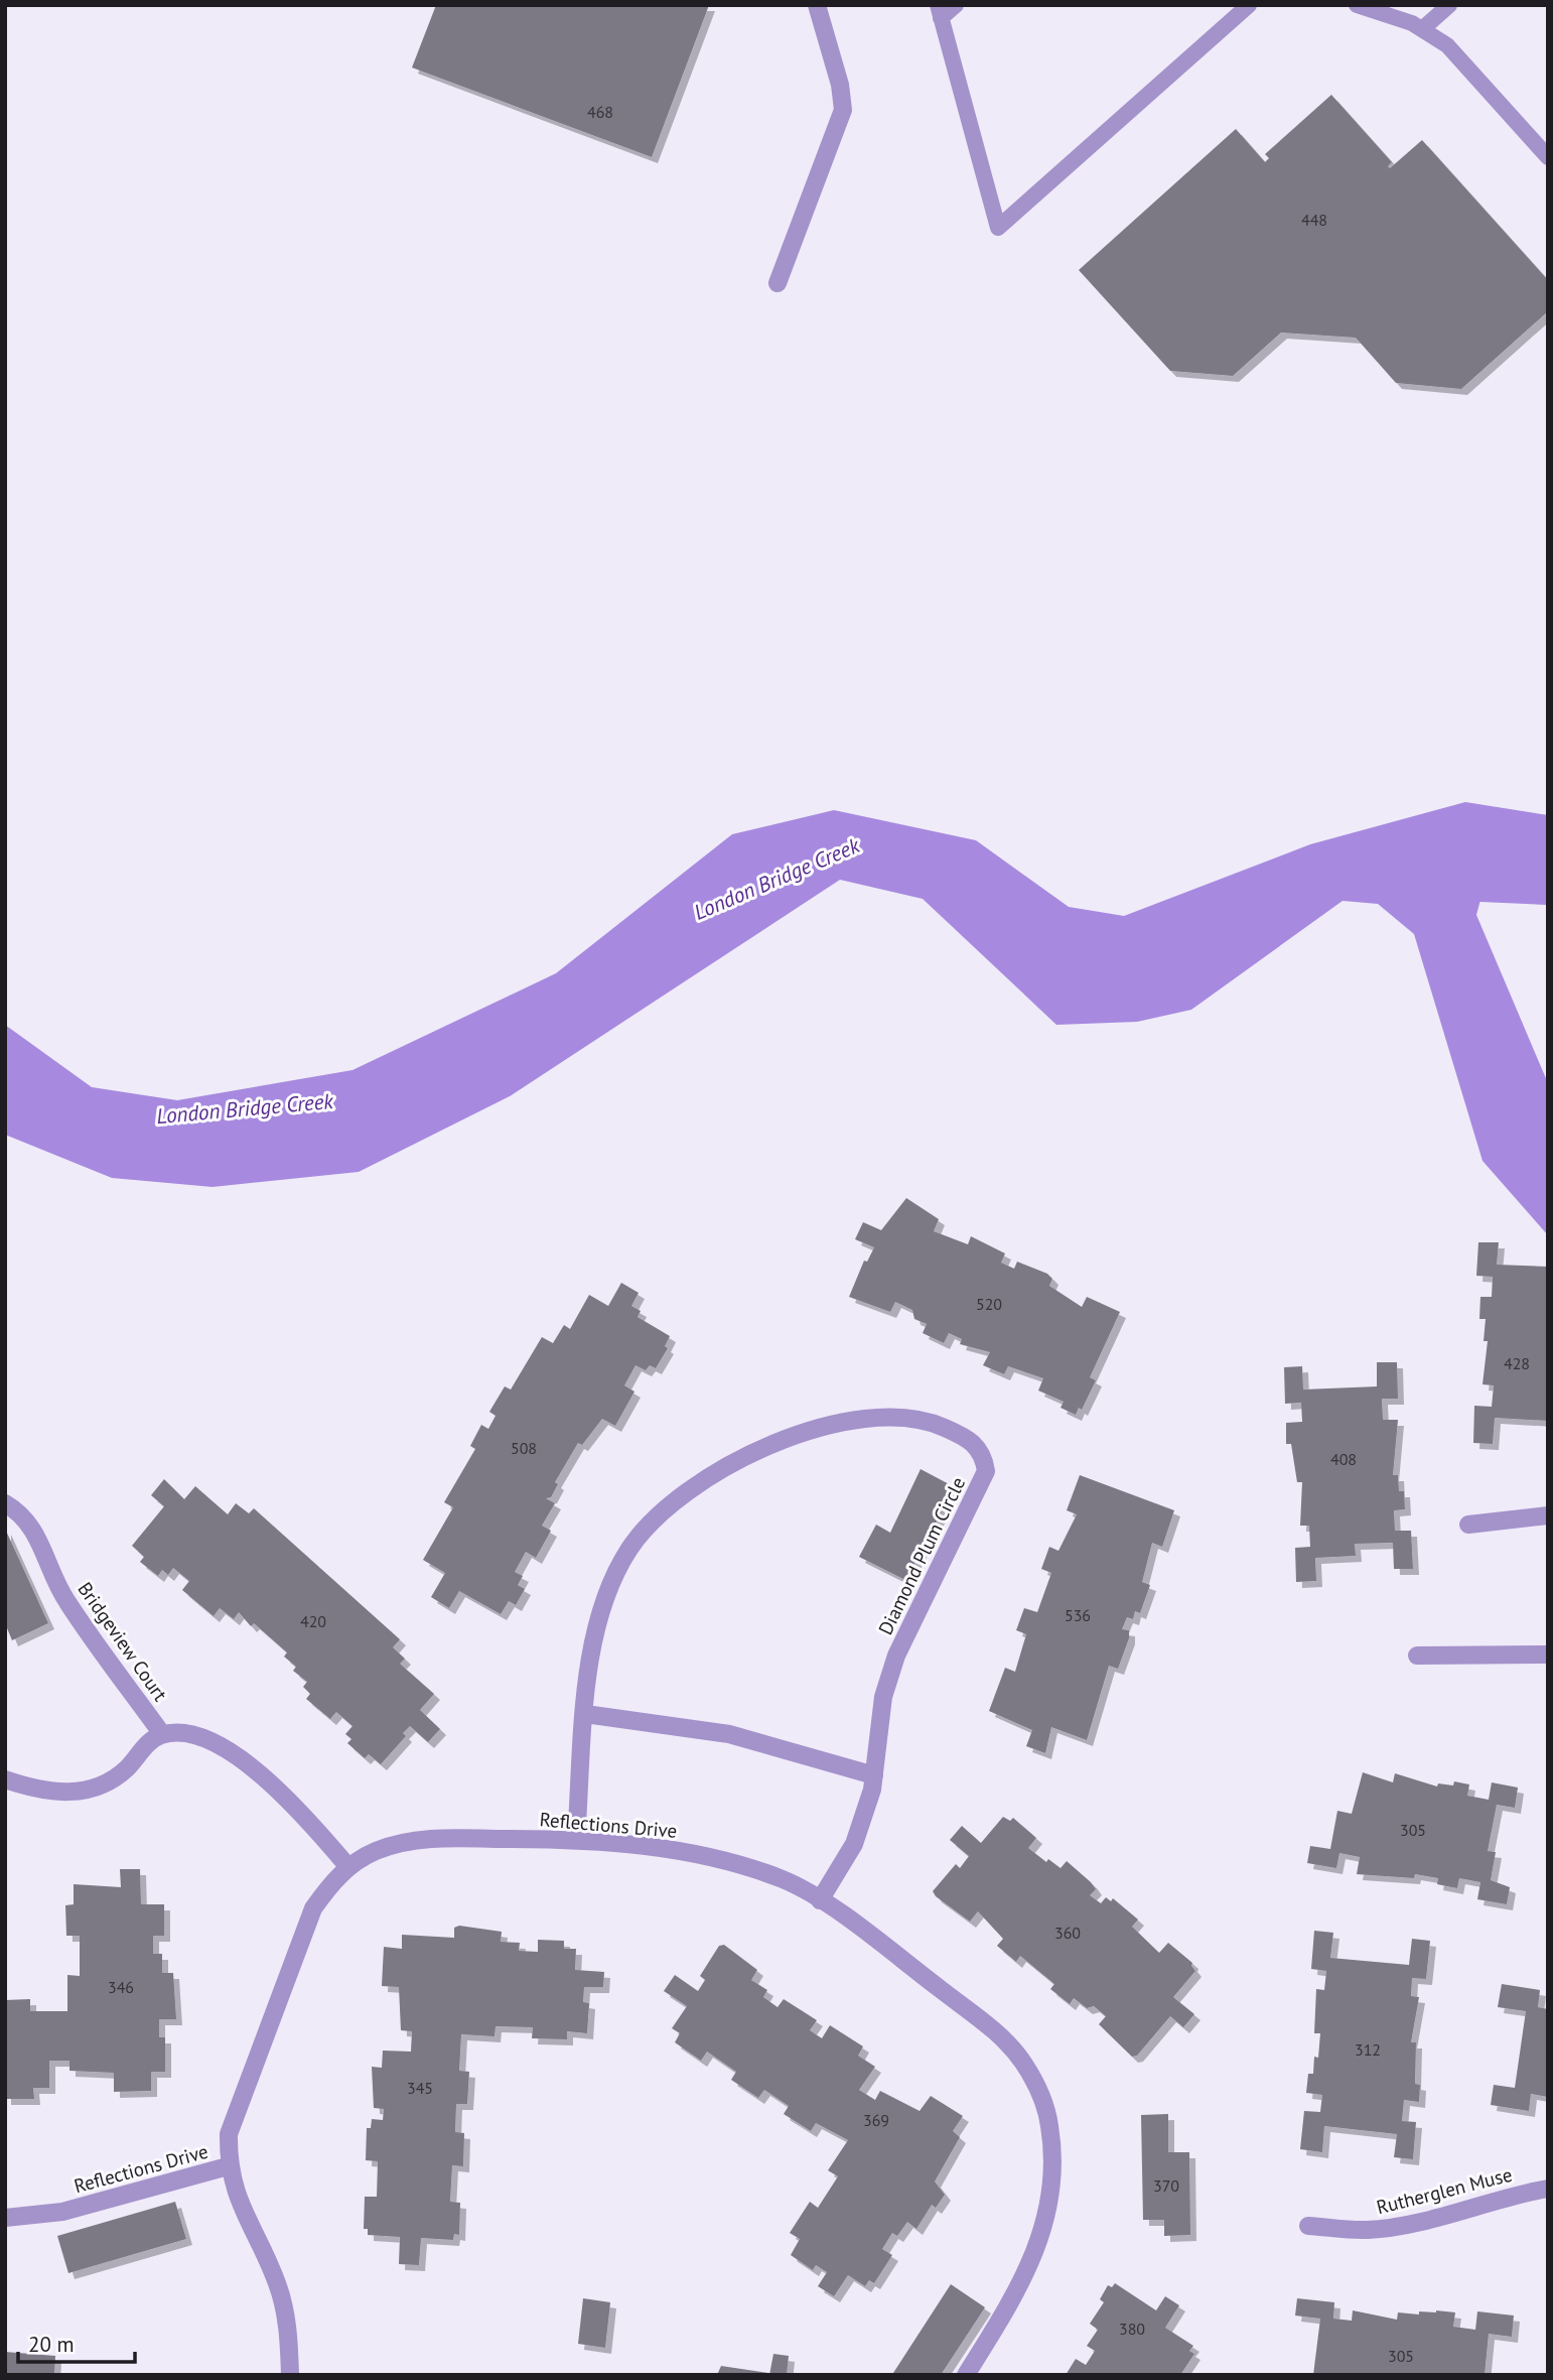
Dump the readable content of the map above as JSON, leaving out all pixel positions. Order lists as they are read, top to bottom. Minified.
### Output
{"streets":{"street":["Diamond Plum Circle","Bridgeview Court","Reflections Drive","Rutherglen Muse"]},"crossings":[["Diamond Plum Circle","Reflections Drive"]],"water":["London Bridge Creek"],"house_numbers":["468","448","520","428","508","408","536","420","305","360","346","312","345","369","370","380","305"],"scale_bar":"20 m"}
